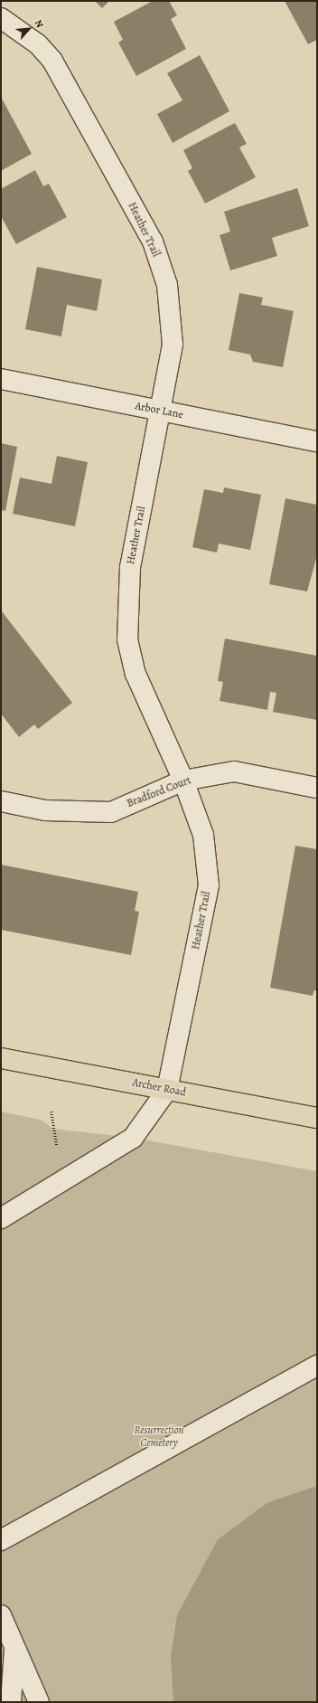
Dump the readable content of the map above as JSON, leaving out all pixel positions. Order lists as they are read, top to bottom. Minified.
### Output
{"streets":{"main road":["Archer Road"],"street":["Heather Trail","Arbor Lane","Bradford Court"]},"crossings":[["Heather Trail","Arbor Lane"],["Heather Trail","Bradford Court"],["Heather Trail","Archer Road"]],"parks":["Resurrection Cemetery"],"north":"top right"}
